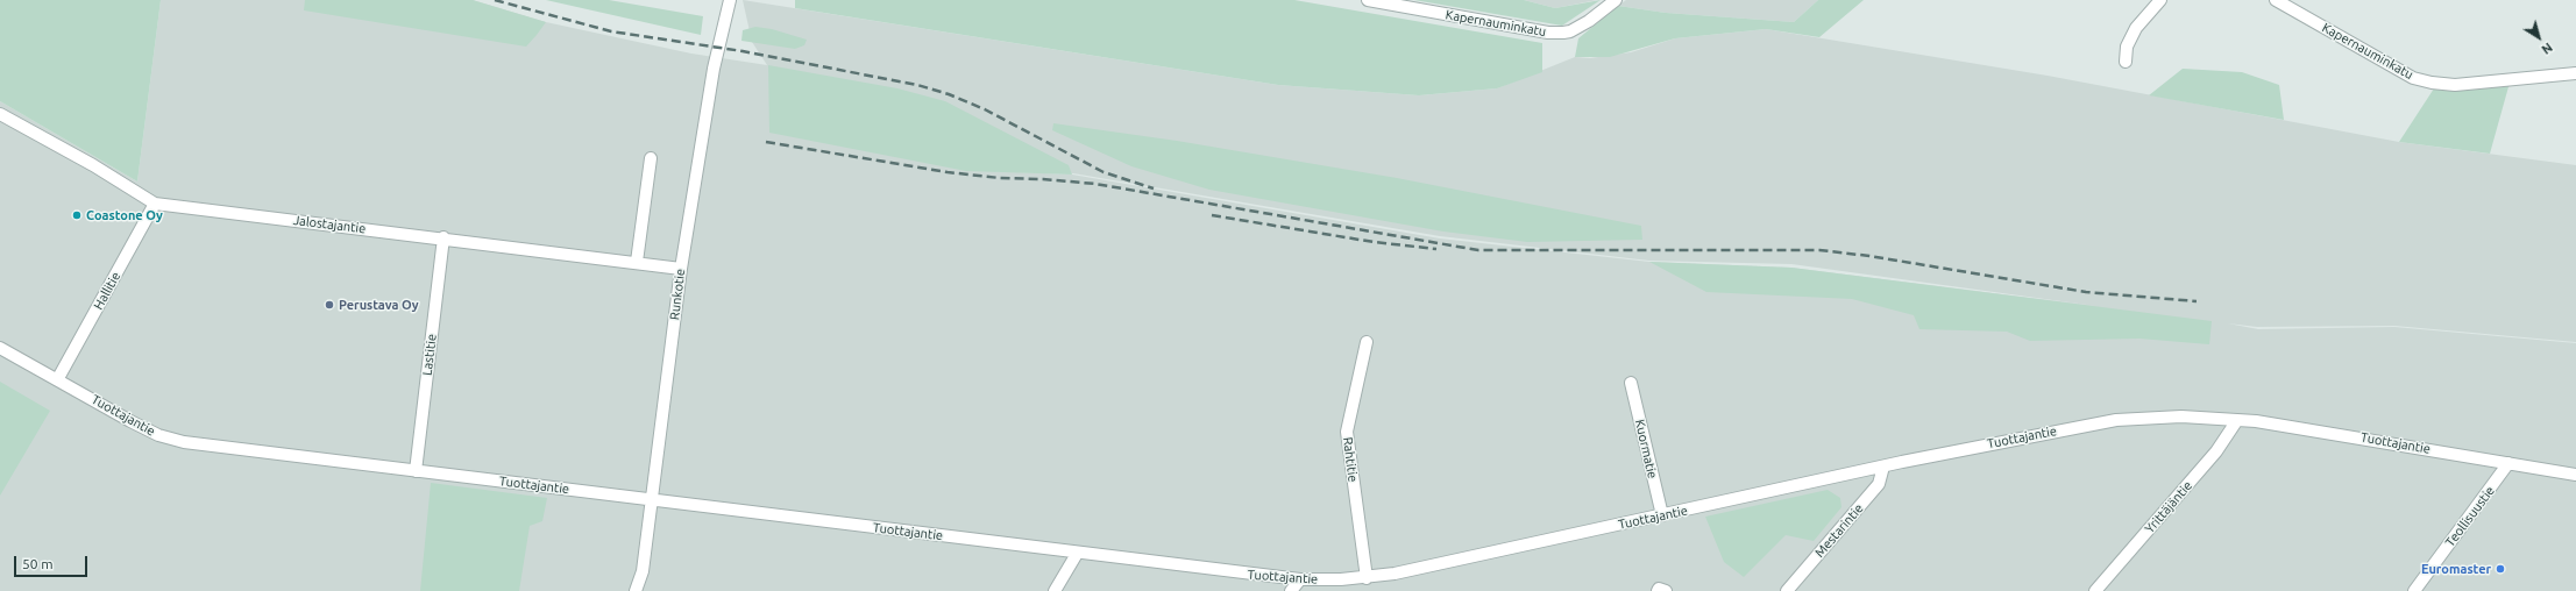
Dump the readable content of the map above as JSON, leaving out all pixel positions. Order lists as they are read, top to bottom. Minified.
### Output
{"streets":{"street":["Kapernauminkatu","Jalostajantie","Hallitie","Runkotie","Lastitie","Tuottajantie","Kuormatie","Rahtitie","Yrittäjäntie","Teollisuustie","Mestarintie"]},"crossings":[["Jalostajantie","Hallitie"],["Jalostajantie","Runkotie"],["Jalostajantie","Lastitie"],["Hallitie","Tuottajantie"],["Runkotie","Tuottajantie"],["Lastitie","Tuottajantie"],["Tuottajantie","Kuormatie"],["Tuottajantie","Rahtitie"],["Tuottajantie","Yrittäjäntie"],["Tuottajantie","Teollisuustie"],["Tuottajantie","Mestarintie"]],"places":["Coastone Oy","Perustava Oy","Euromaster"],"scale_bar":"50 m","north":"bottom right"}
